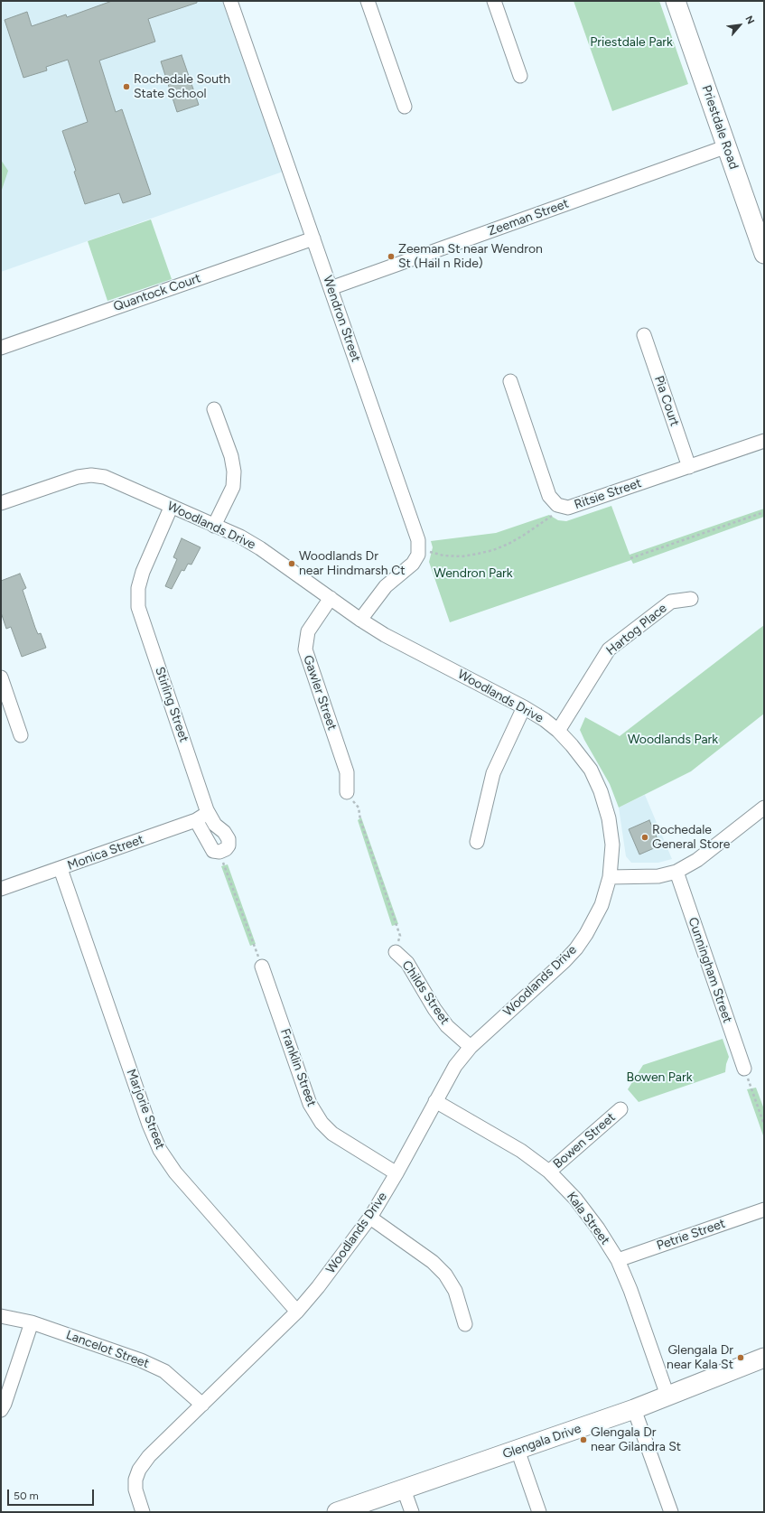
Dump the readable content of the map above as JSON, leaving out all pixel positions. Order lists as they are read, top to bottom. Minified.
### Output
{"streets":{"street":["Priestdale Road","Zeeman Street","Quantock Court","Wendron Street","Pia Court","Ritsie Street","Woodlands Drive","Hartog Place","Gawler Street","Stirling Street","Monica Street","Cunningham Street","Childs Street","Franklin Street","Marjorie Street","Bowen Street","Kala Street","Petrie Street","Lancelot Street","Glengala Drive"]},"crossings":[["Priestdale Road","Zeeman Street"],["Zeeman Street","Wendron Street"],["Quantock Court","Wendron Street"],["Pia Court","Ritsie Street"],["Woodlands Drive","Hartog Place"],["Woodlands Drive","Gawler Street"],["Woodlands Drive","Stirling Street"],["Woodlands Drive","Childs Street"],["Woodlands Drive","Franklin Street"],["Woodlands Drive","Marjorie Street"],["Woodlands Drive","Kala Street"],["Woodlands Drive","Lancelot Street"],["Stirling Street","Monica Street"],["Monica Street","Marjorie Street"],["Bowen Street","Kala Street"],["Kala Street","Petrie Street"],["Kala Street","Glengala Drive"]],"parks":["Priestdale Park","Wendron Park","Woodlands Park","Bowen Park"],"places":["Rochedale South State School","Zeeman St near Wendron St (Hail n Ride)","Woodlands Dr near Hindmarsh Ct","Rochedale General Store","Glengala Dr near Kala St","Glengala Dr near Gilandra St"],"scale_bar":"50 m","north":"top right"}
